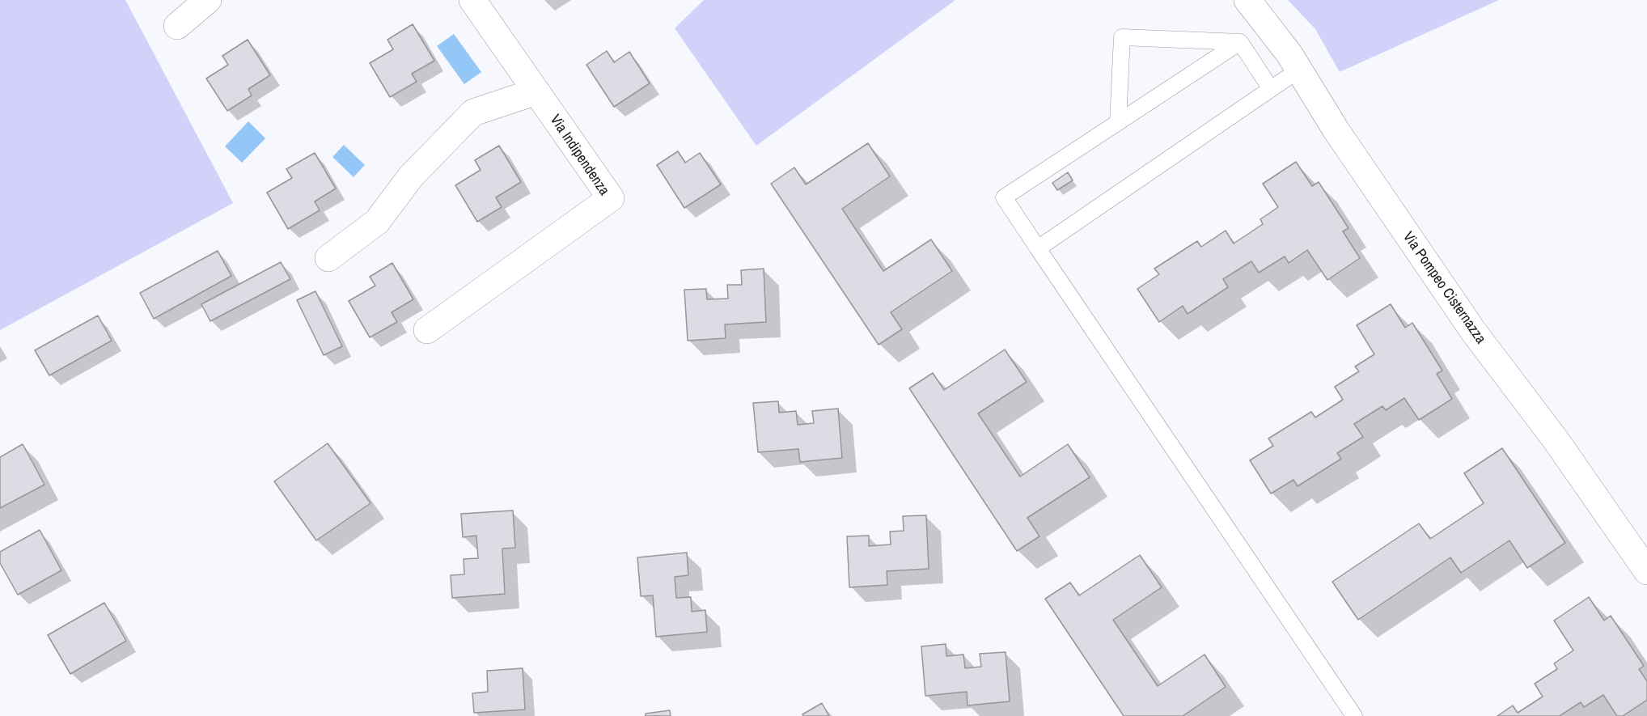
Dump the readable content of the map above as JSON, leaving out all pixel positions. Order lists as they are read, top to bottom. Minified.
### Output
{"streets":{"street":["Via Indipendenza","Via Pompeo Cisternazza"]}}
